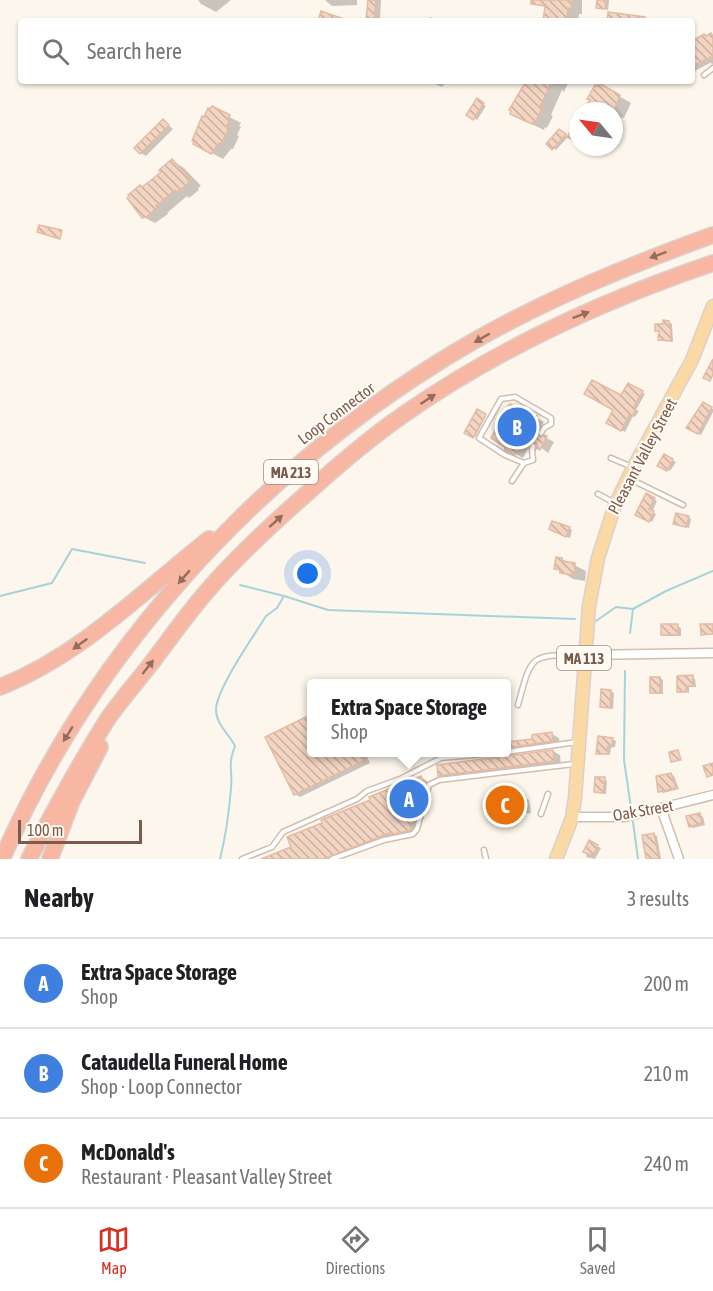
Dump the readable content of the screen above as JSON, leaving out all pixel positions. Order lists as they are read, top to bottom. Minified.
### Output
{"streets":{"highway":["Loop Connector","MA 213"],"main road":["Pleasant Valley Street","MA 113"],"street":["Oak Street"]},"crossings":[["Pleasant Valley Street","Oak Street"]],"scale_bar":"100 m","north":"top left","page":{"search":"Search here","pins":["B","A","C"],"popup":["Extra Space Storage","Shop"],"scale":"100 m","heading":["Nearby","3 results"],"list":[{"mark":"A","name":"Extra Space Storage","note":"Shop","value":"200 m"},{"mark":"B","name":"Cataudella Funeral Home","note":"Shop · Loop Connector","value":"210 m"},{"mark":"C","name":"McDonald's","note":"Restaurant · Pleasant Valley Street","value":"240 m"}],"nav":["Map","Directions","Saved"]}}
